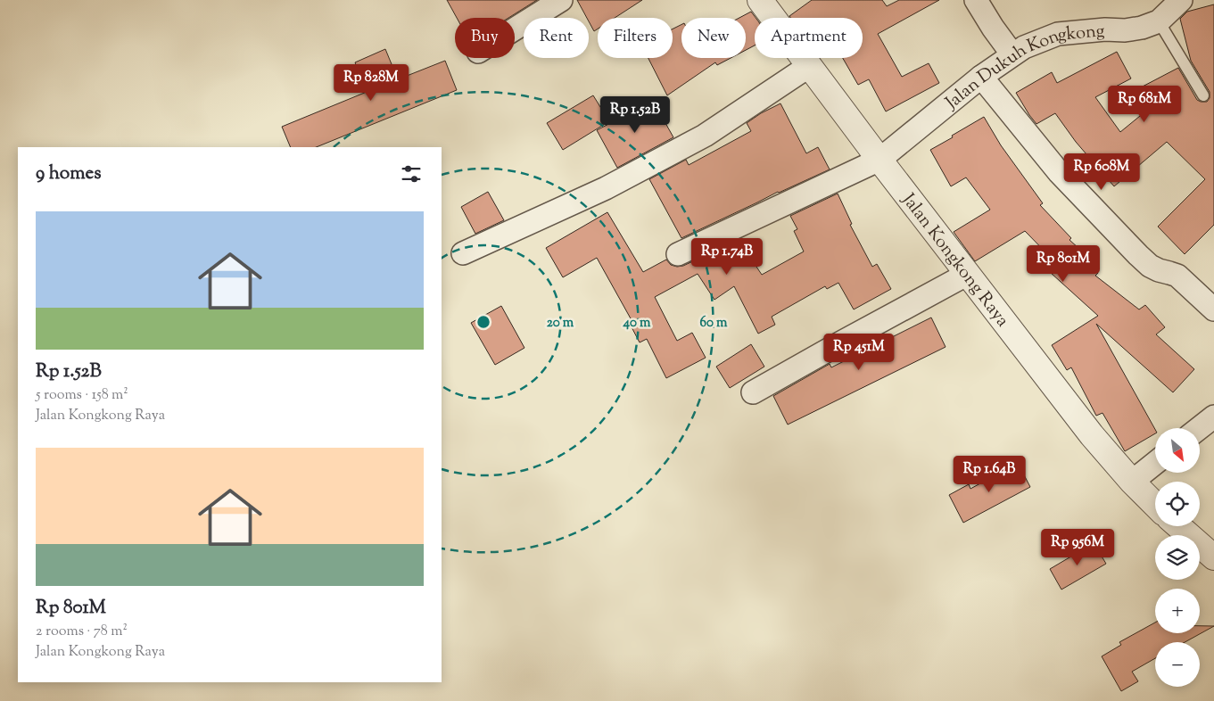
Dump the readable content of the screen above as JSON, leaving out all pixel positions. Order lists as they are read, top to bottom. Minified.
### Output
{"streets":{"street":["Jalan Dukuh Kongkong","Jalan Kongkong Raya"]},"crossings":[["Jalan Dukuh Kongkong","Jalan Kongkong Raya"]],"north":"bottom right","page":{"chip":["Buy","Rent","Filters","New","Apartment"],"price":["Rp 828M","Rp 681M","Rp 1.52B","Rp 608M","Rp 1.74B","Rp 801M","Rp 451M","Rp 1.64B","Rp 956M"],"heading":"9 homes","list":[{"name":"Rp 1.52B","note":"5 rooms · 158 m² · Jalan Kongkong Raya"},{"name":"Rp 801M","note":"2 rooms · 78 m² · Jalan Kongkong Raya"}],"map_buttons":["+","−"]},"rings":["20 m","40 m","60 m"]}
